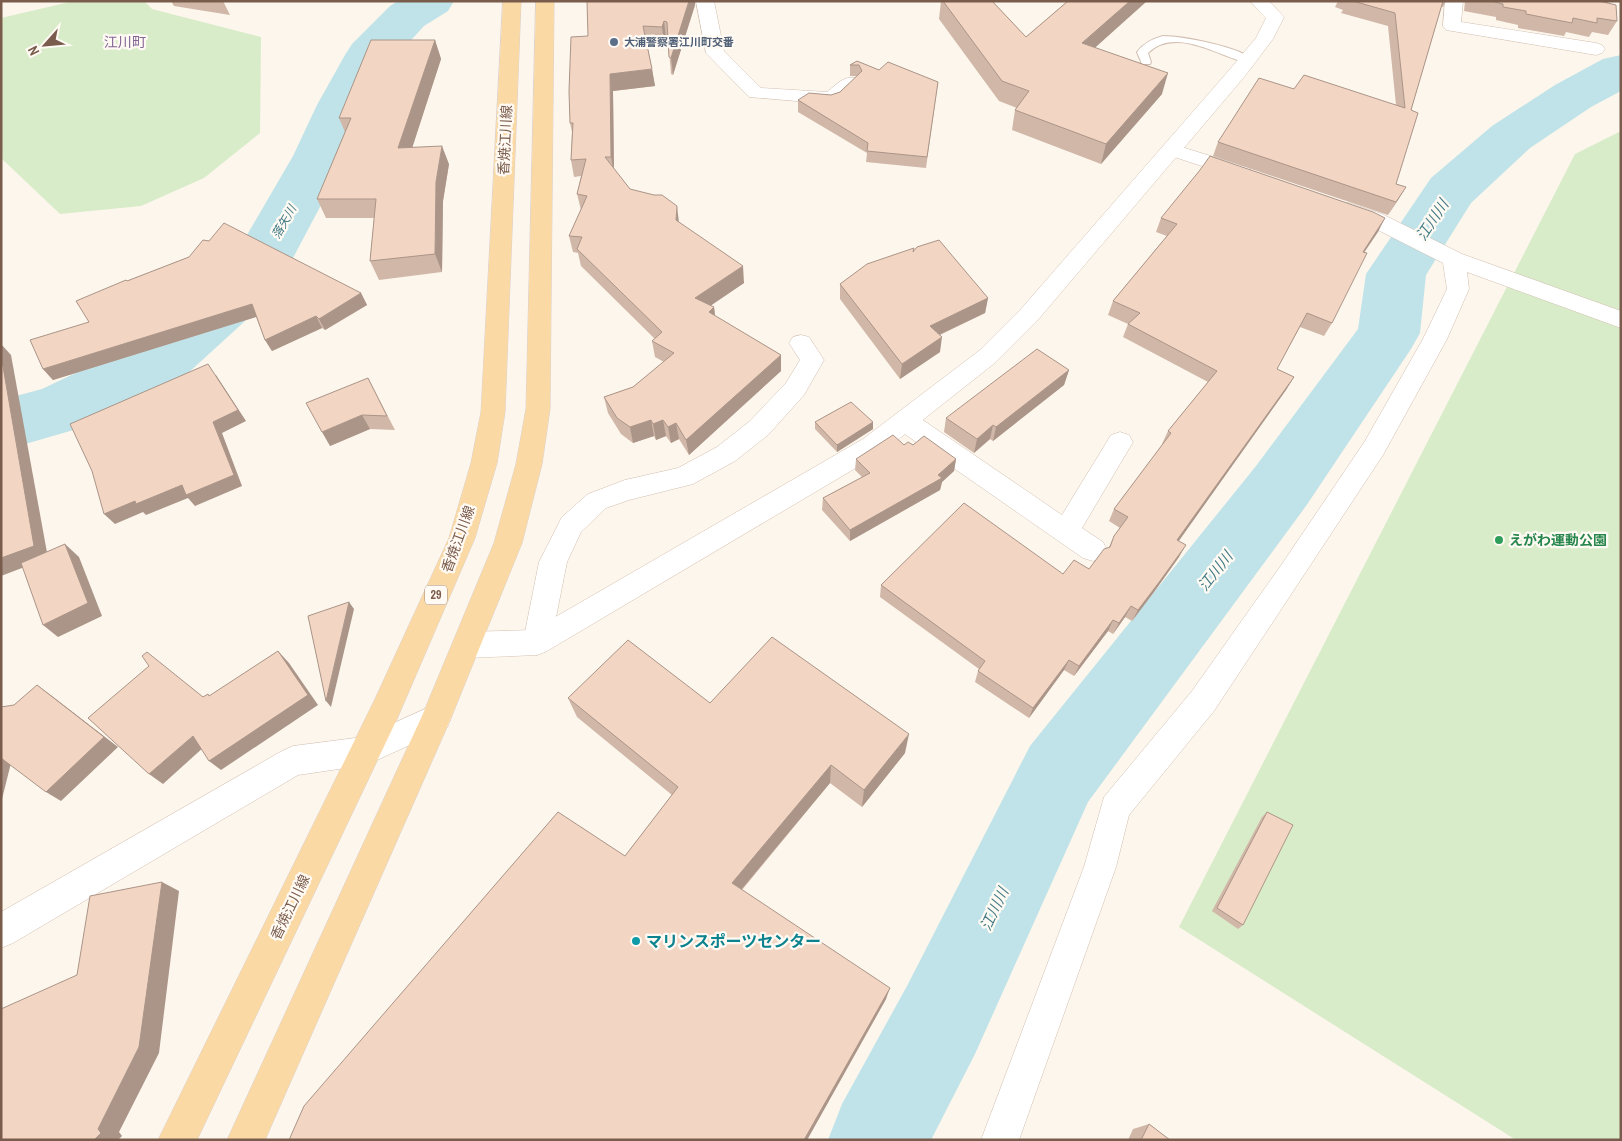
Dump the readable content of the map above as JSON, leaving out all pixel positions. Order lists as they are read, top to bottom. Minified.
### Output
{"streets":{"main road":["香焼江川線","29"]},"districts":["江川町"],"water":["江川川","落矢川"],"places":["大浦警察署江川町交番","えがわ運動公園","マリンスポーツセンター"],"north":"bottom left"}
